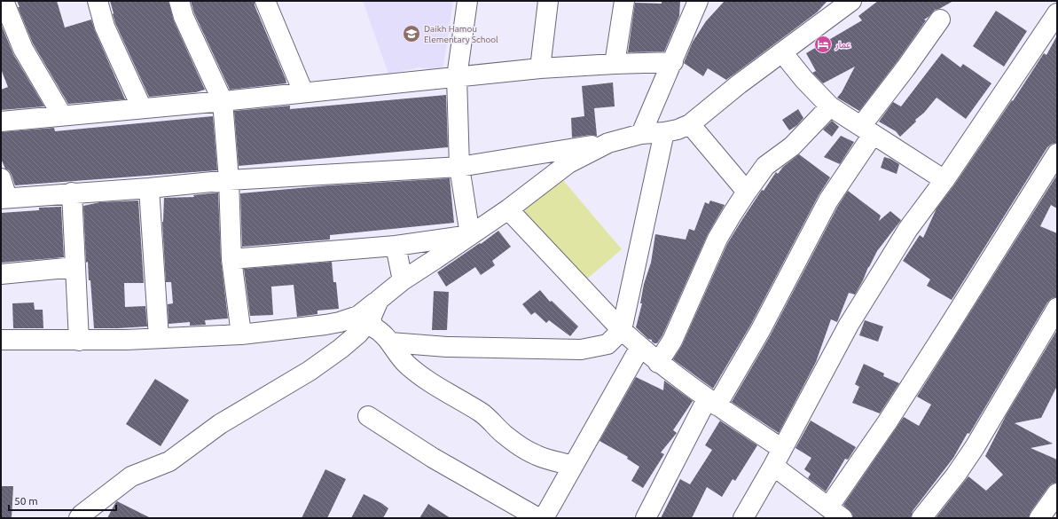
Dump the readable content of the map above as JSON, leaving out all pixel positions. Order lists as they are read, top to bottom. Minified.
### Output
{"places":{"school or university":["Daikh Hamou Elementary School"],"hotel":["عمار"]},"scale_bar":"50 m"}
